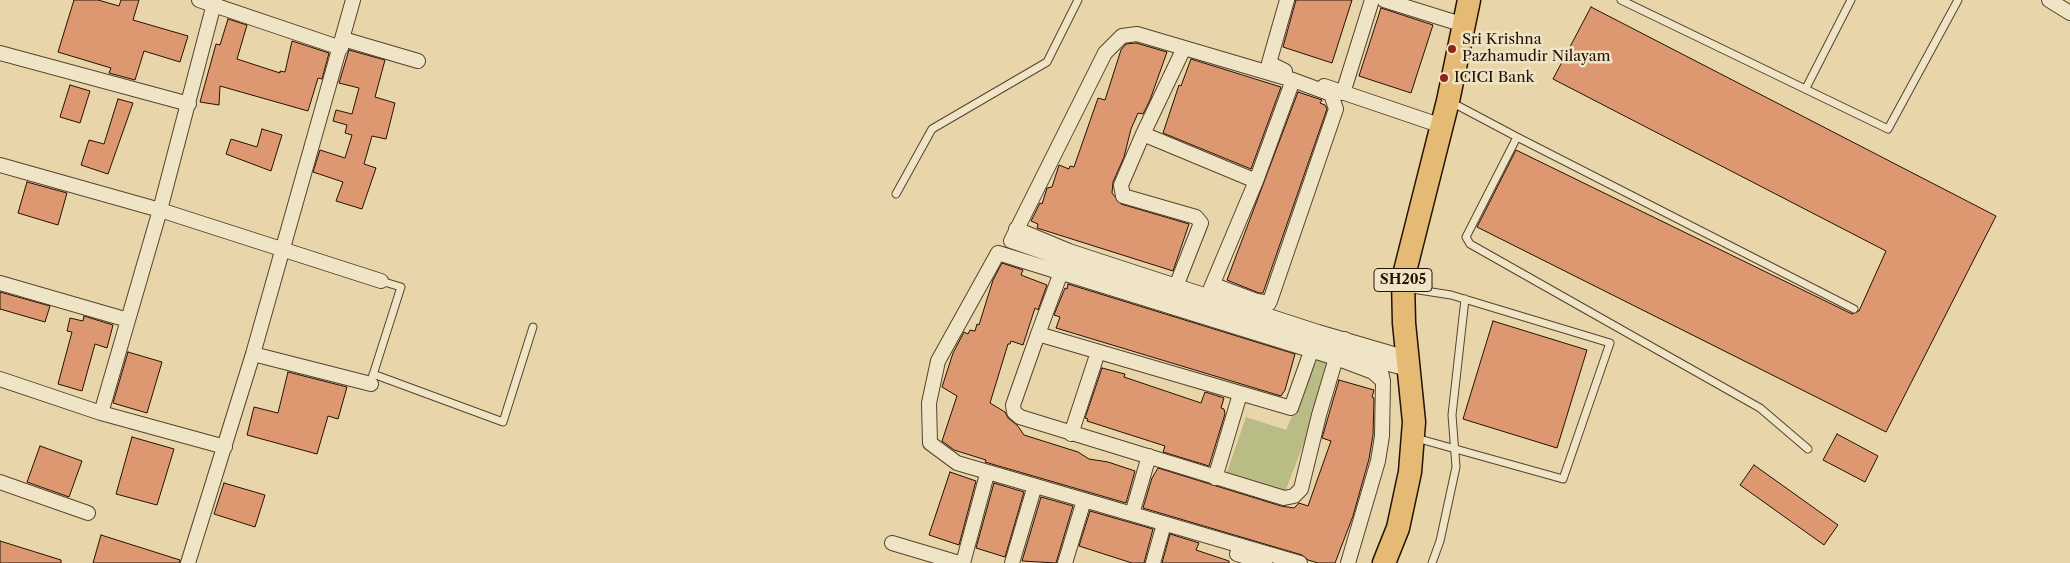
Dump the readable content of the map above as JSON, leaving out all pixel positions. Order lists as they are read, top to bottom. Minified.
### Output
{"streets":{"main road":["SH205"]},"places":["Sri Krishna Pazhamudir Nilayam","ICICI Bank"]}
